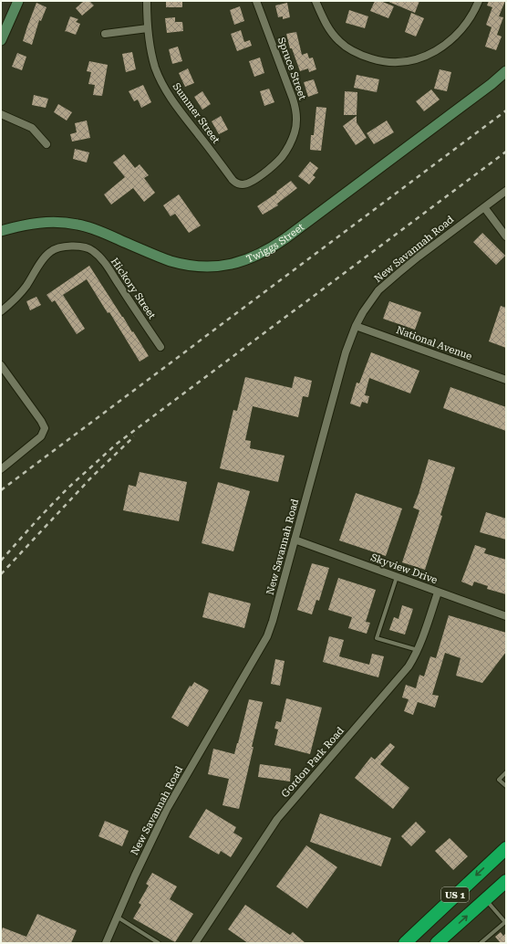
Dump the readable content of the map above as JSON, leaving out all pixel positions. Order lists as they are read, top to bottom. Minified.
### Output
{"streets":{"highway":["US 1"],"main road":["Twiggs Street"],"street":["Spruce Street","Summer Street","New Savannah Road","Hickory Street","National Avenue","Skyview Drive","Gordon Park Road"]},"crossings":[["Spruce Street","Summer Street"],["New Savannah Road","National Avenue"],["New Savannah Road","Skyview Drive"],["Skyview Drive","Gordon Park Road"]]}
